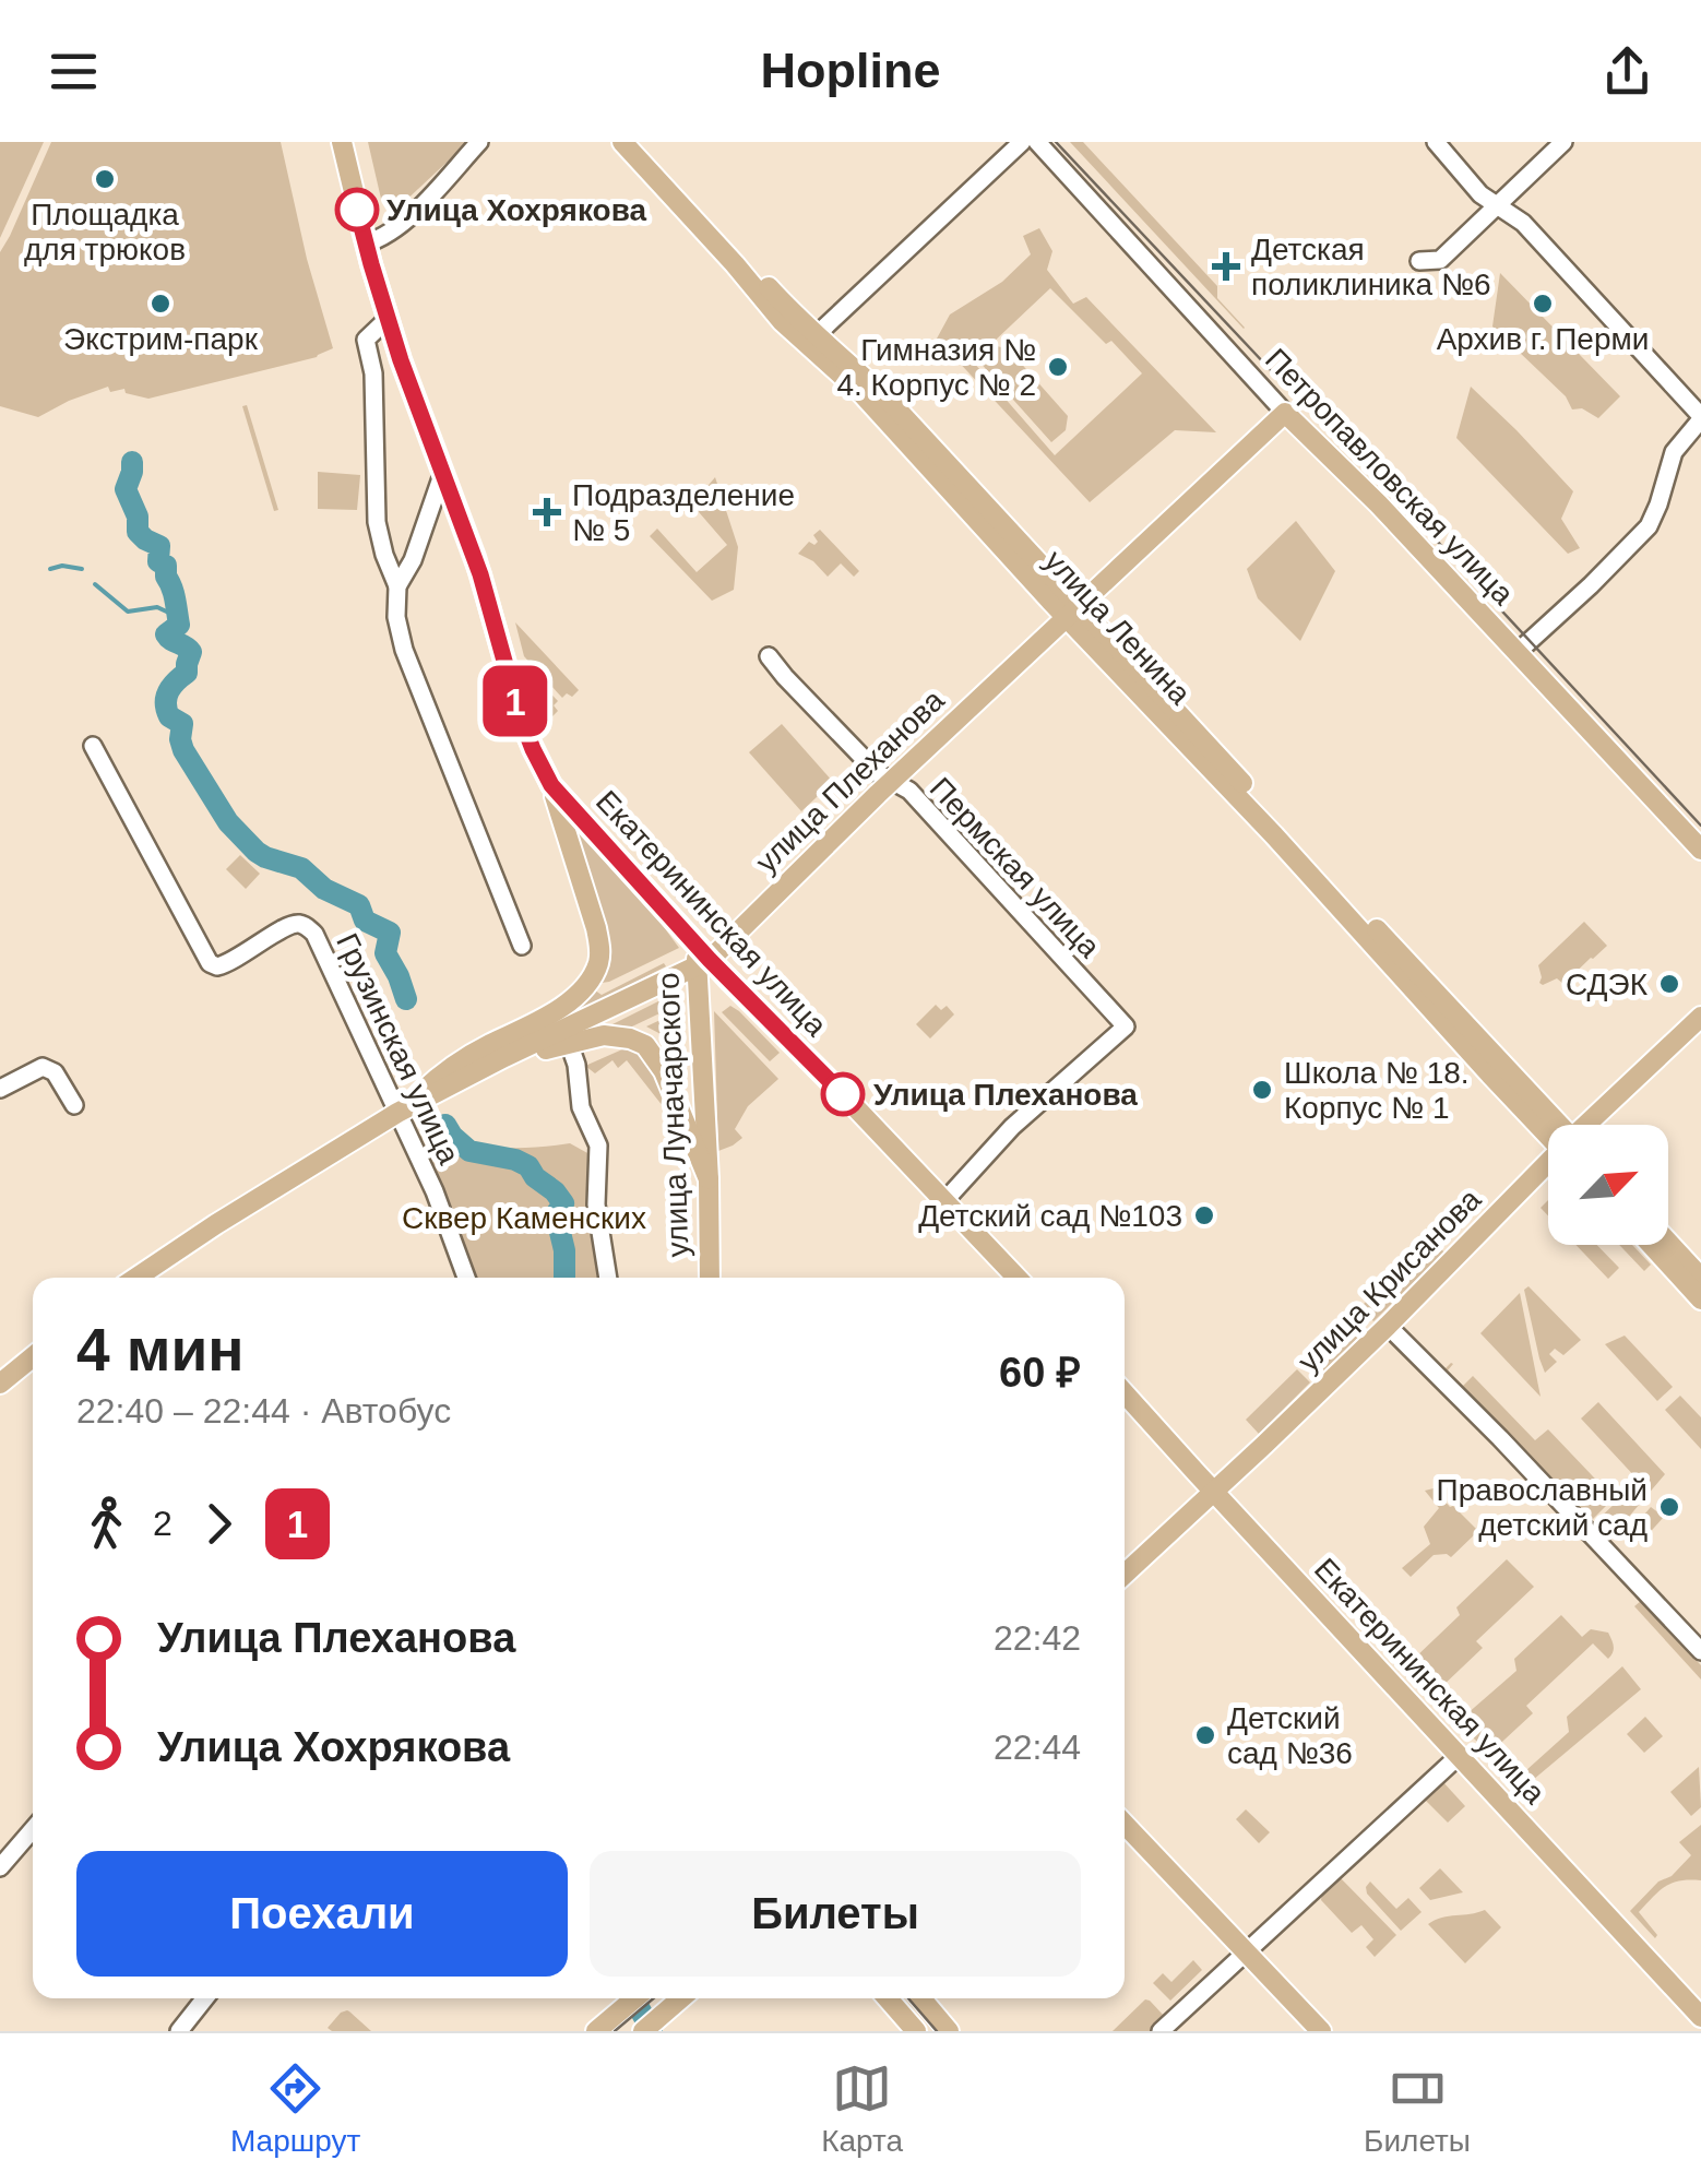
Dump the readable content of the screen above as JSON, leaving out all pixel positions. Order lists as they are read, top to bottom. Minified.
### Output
{"streets":{"main road":["Петропавловская улица","улица Ленина","улица Плеханова","Екатерининская улица","улица Луначарского","улица Крисанова"],"street":["Пермская улица","Грузинская улица"]},"crossings":[["Петропавловская улица","улица Плеханова"],["улица Ленина","улица Плеханова"],["улица Плеханова","Пермская улица"],["улица Плеханова","Екатерининская улица"],["улица Плеханова","Грузинская улица"],["улица Плеханова","улица Луначарского"],["Пермская улица","Екатерининская улица"],["Екатерининская улица","улица Луначарского"],["Екатерининская улица","улица Крисанова"]],"parks":["Сквер Каменских"],"places":{"other":["Площадка для трюков","Улица Хохрякова","Экстрим-парк","Архив г. Перми","Гимназия № 4. Корпус № 2","СДЭК","Школа № 18. Корпус № 1","Улица Плеханова","Детский сад №103","Православный детский сад","Детский сад №36"],"health":["Детская поликлиника №6","Подразделение № 5"]},"lines":["bus line 1"],"north":"top right","page":{"header":"Hopline","on_map":"1","heading":["4 мин","22:40 – 22:44 · Автобус","60 ₽"],"legs":["2","1"],"list":[{"name":"Улица Плеханова","value":"22:42"},{"name":"Улица Хохрякова","value":"22:44"}],"buttons":["Поехали","Билеты"],"tabs":["Маршрут","Карта","Билеты"]}}
